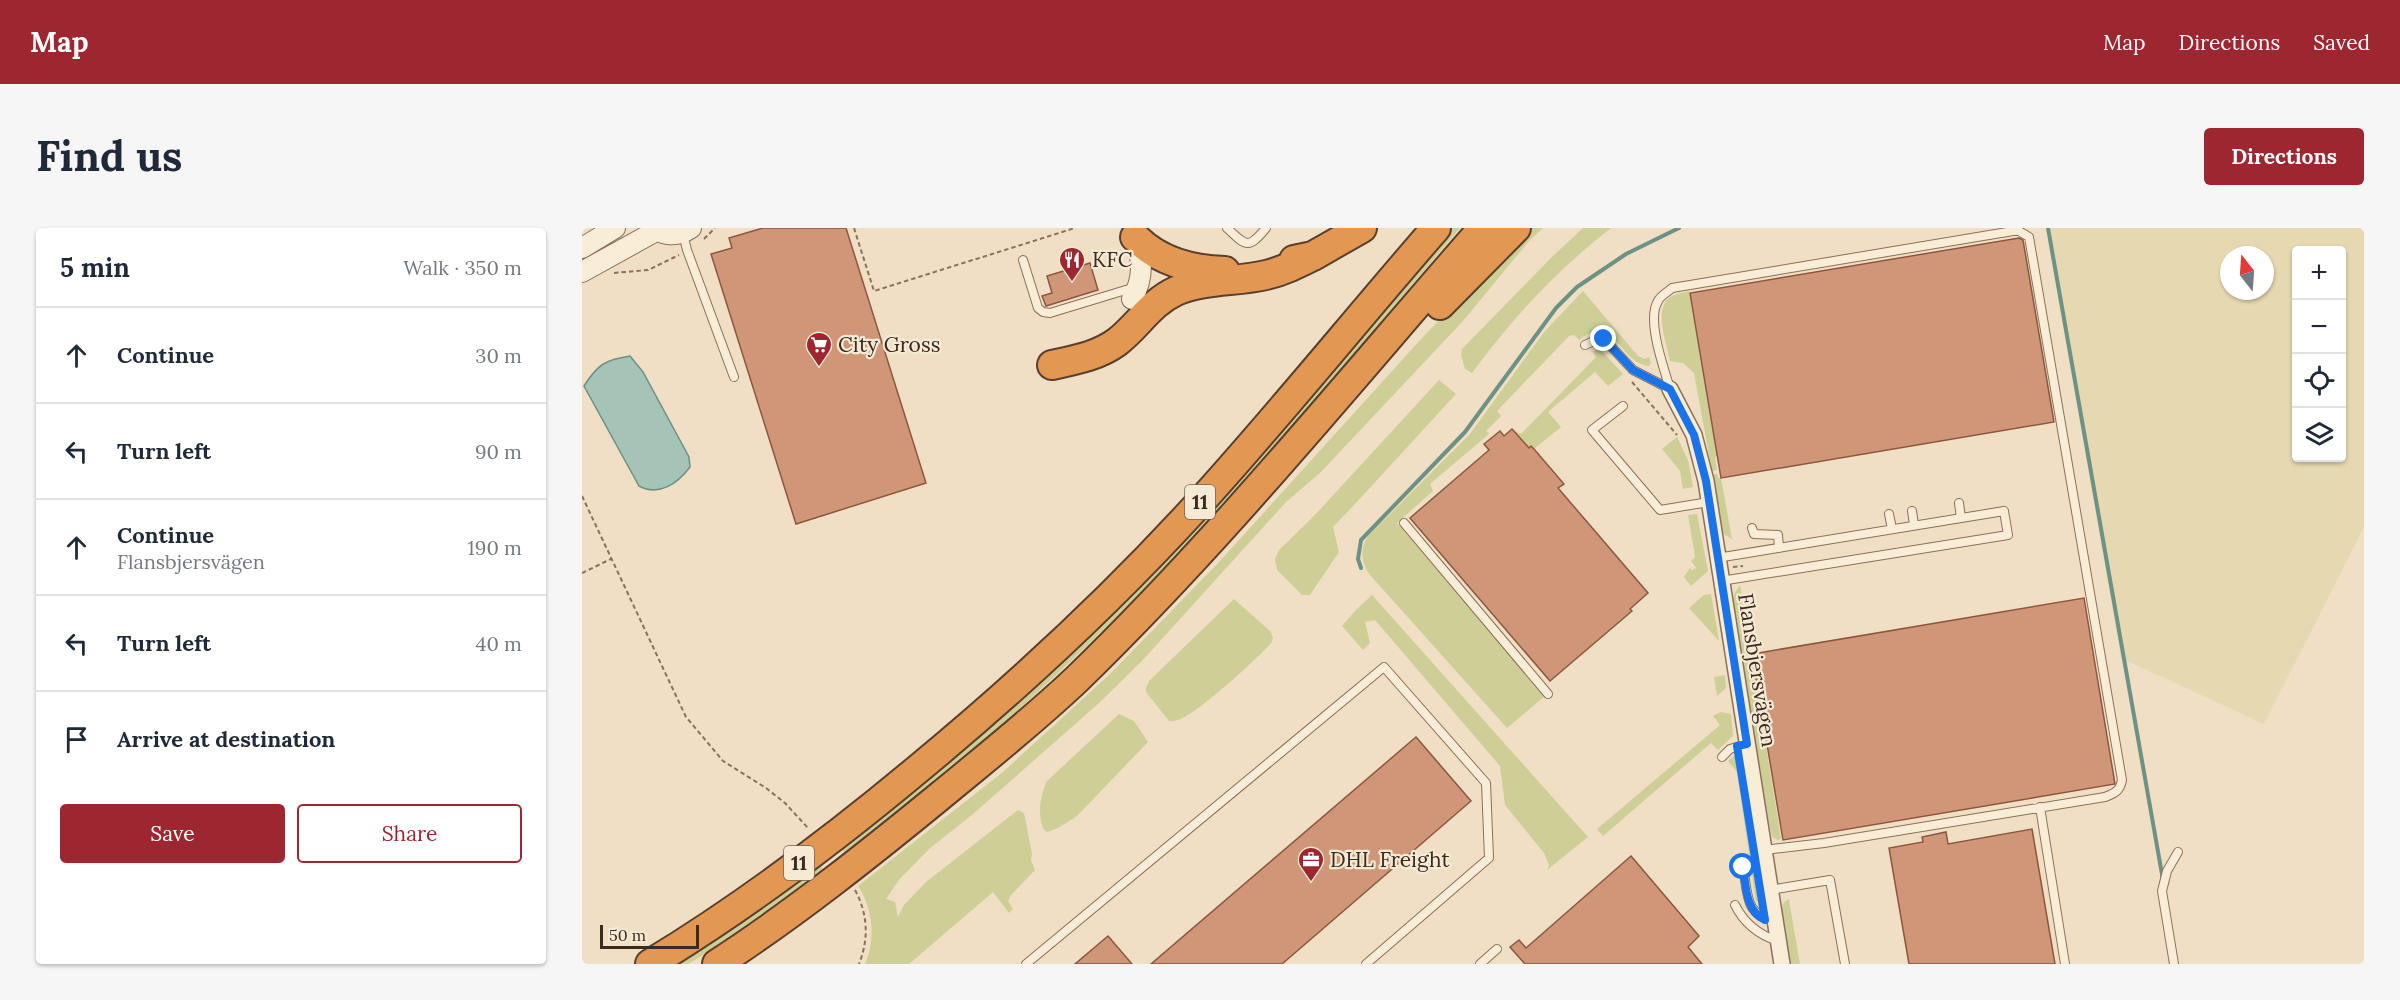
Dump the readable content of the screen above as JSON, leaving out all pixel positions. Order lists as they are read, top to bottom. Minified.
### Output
{"streets":{"highway":["11"],"street":["Flansbjersvägen"]},"places":{"restaurant":["KFC"],"supermarket":["City Gross"],"office":["DHL Freight"]},"scale_bar":"50 m","north":"top","page":{"header":"Map","nav":["Map","Directions","Saved"],"buttons":["Directions",["Save","Share"]],"title":"Find us","heading":["5 min","Walk · 350 m"],"map_buttons":["+","−"],"list":[["Continue","30 m"],["Turn left","90 m"],["Continue","Flansbjersvägen","190 m"],["Turn left","40 m"],"Arrive at destination"],"scale":"50 m"}}
